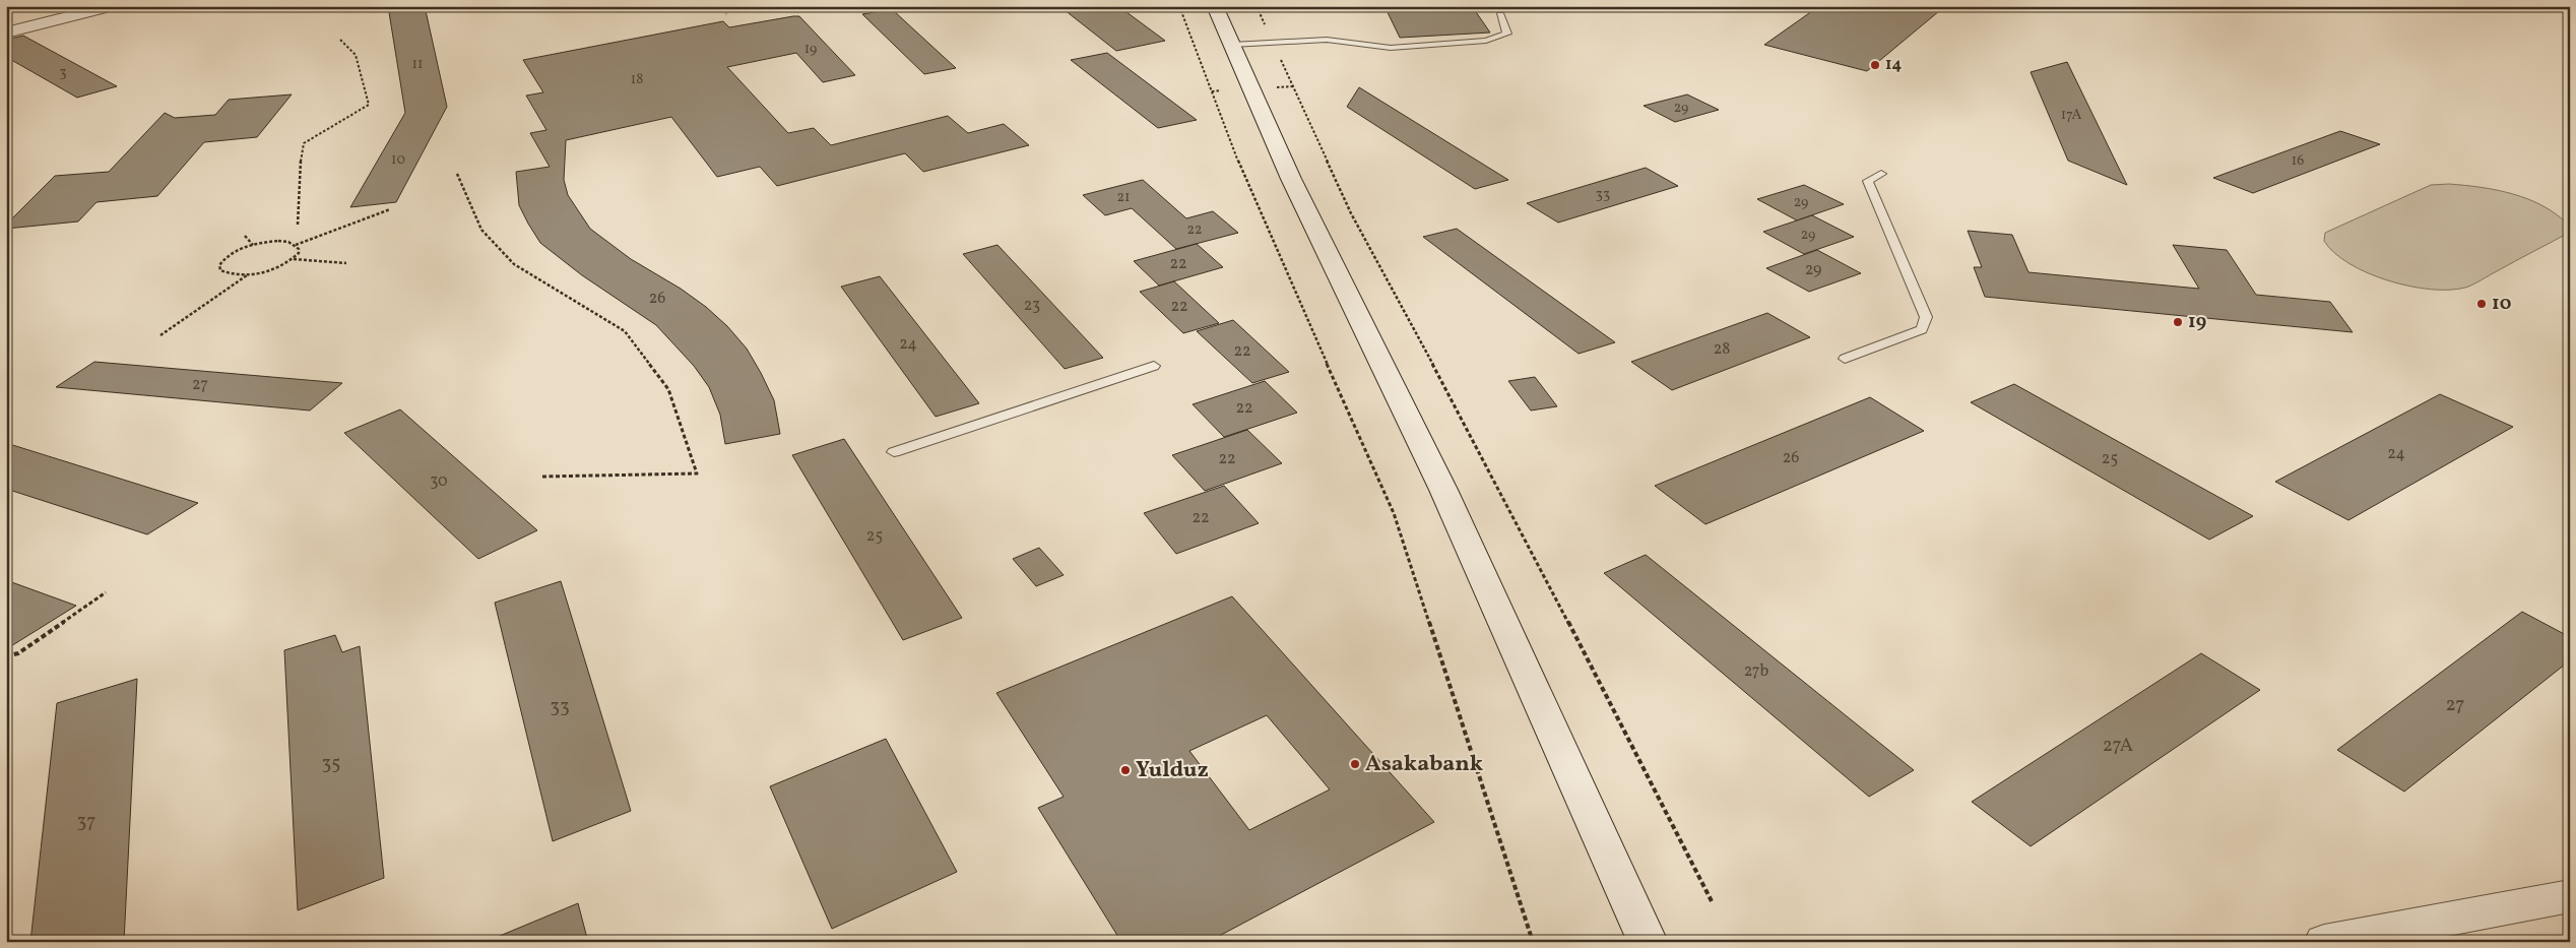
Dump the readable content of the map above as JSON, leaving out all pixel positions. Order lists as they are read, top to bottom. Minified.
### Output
{"places":["14","10","19","Asakabank","Yulduz"],"house_numbers":["19","11","3","18","29","17A","10","16","33","21","29","22","29","22","29","26","23","22","24","28","22","27","22","24","26","22","25","30","22","25","27b","27","33","27A","35","37"]}
